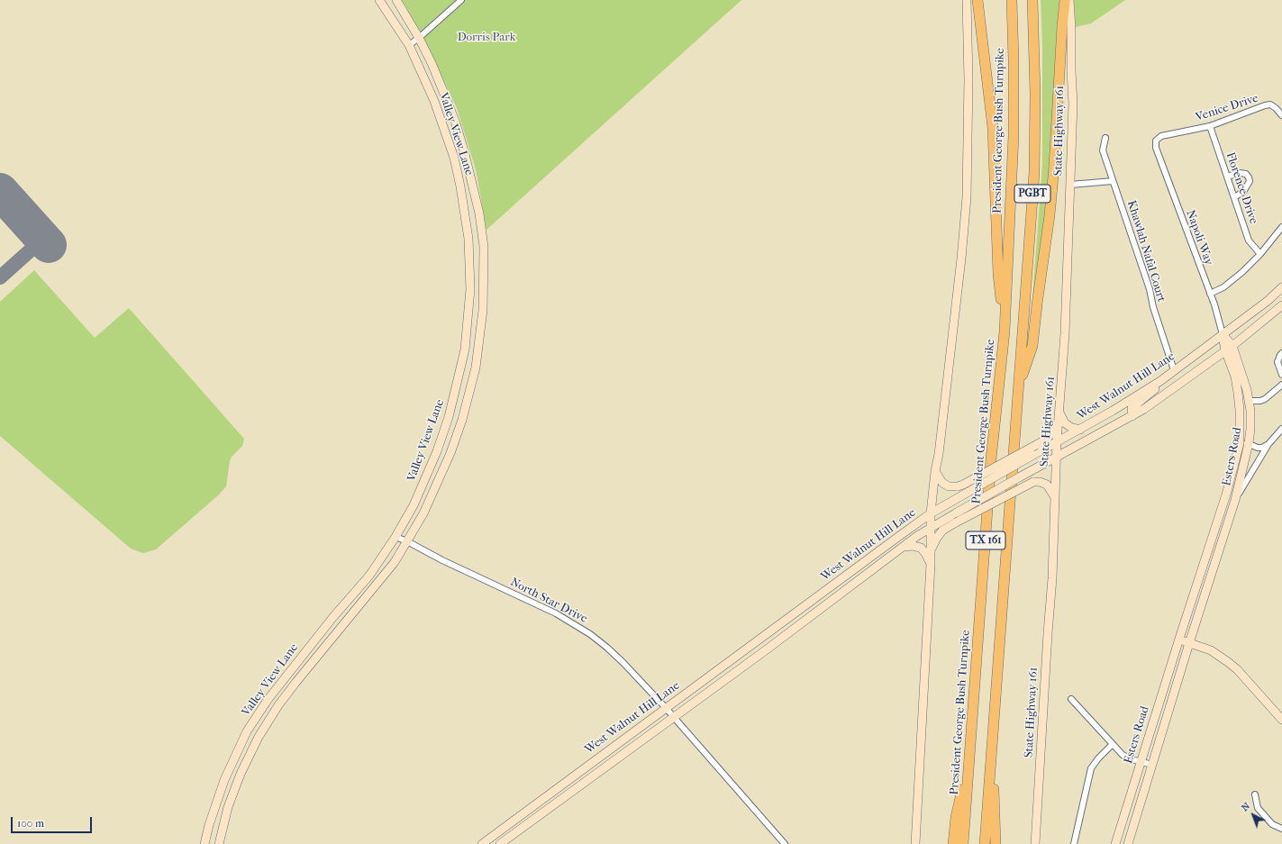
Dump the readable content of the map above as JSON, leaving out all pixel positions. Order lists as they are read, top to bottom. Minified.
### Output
{"streets":{"highway":["President George Bush Turnpike","PGBT","TX 161"],"main road":["State Highway 161","Valley View Lane","West Walnut Hill Lane","Esters Road"],"street":["Venice Drive","Florence Drive","Napoli Way","Khawlah Nafal Court","North Star Drive"]},"crossings":[["Venice Drive","Florence Drive"],["Venice Drive","Napoli Way"],["State Highway 161","West Walnut Hill Lane"],["Valley View Lane","North Star Drive"],["PGBT","TX 161"],["Napoli Way","West Walnut Hill Lane"],["Napoli Way","Esters Road"],["Khawlah Nafal Court","West Walnut Hill Lane"],["West Walnut Hill Lane","Esters Road"],["West Walnut Hill Lane","North Star Drive"]],"parks":["Dorris Park"],"scale_bar":"100 m","north":"top left"}
